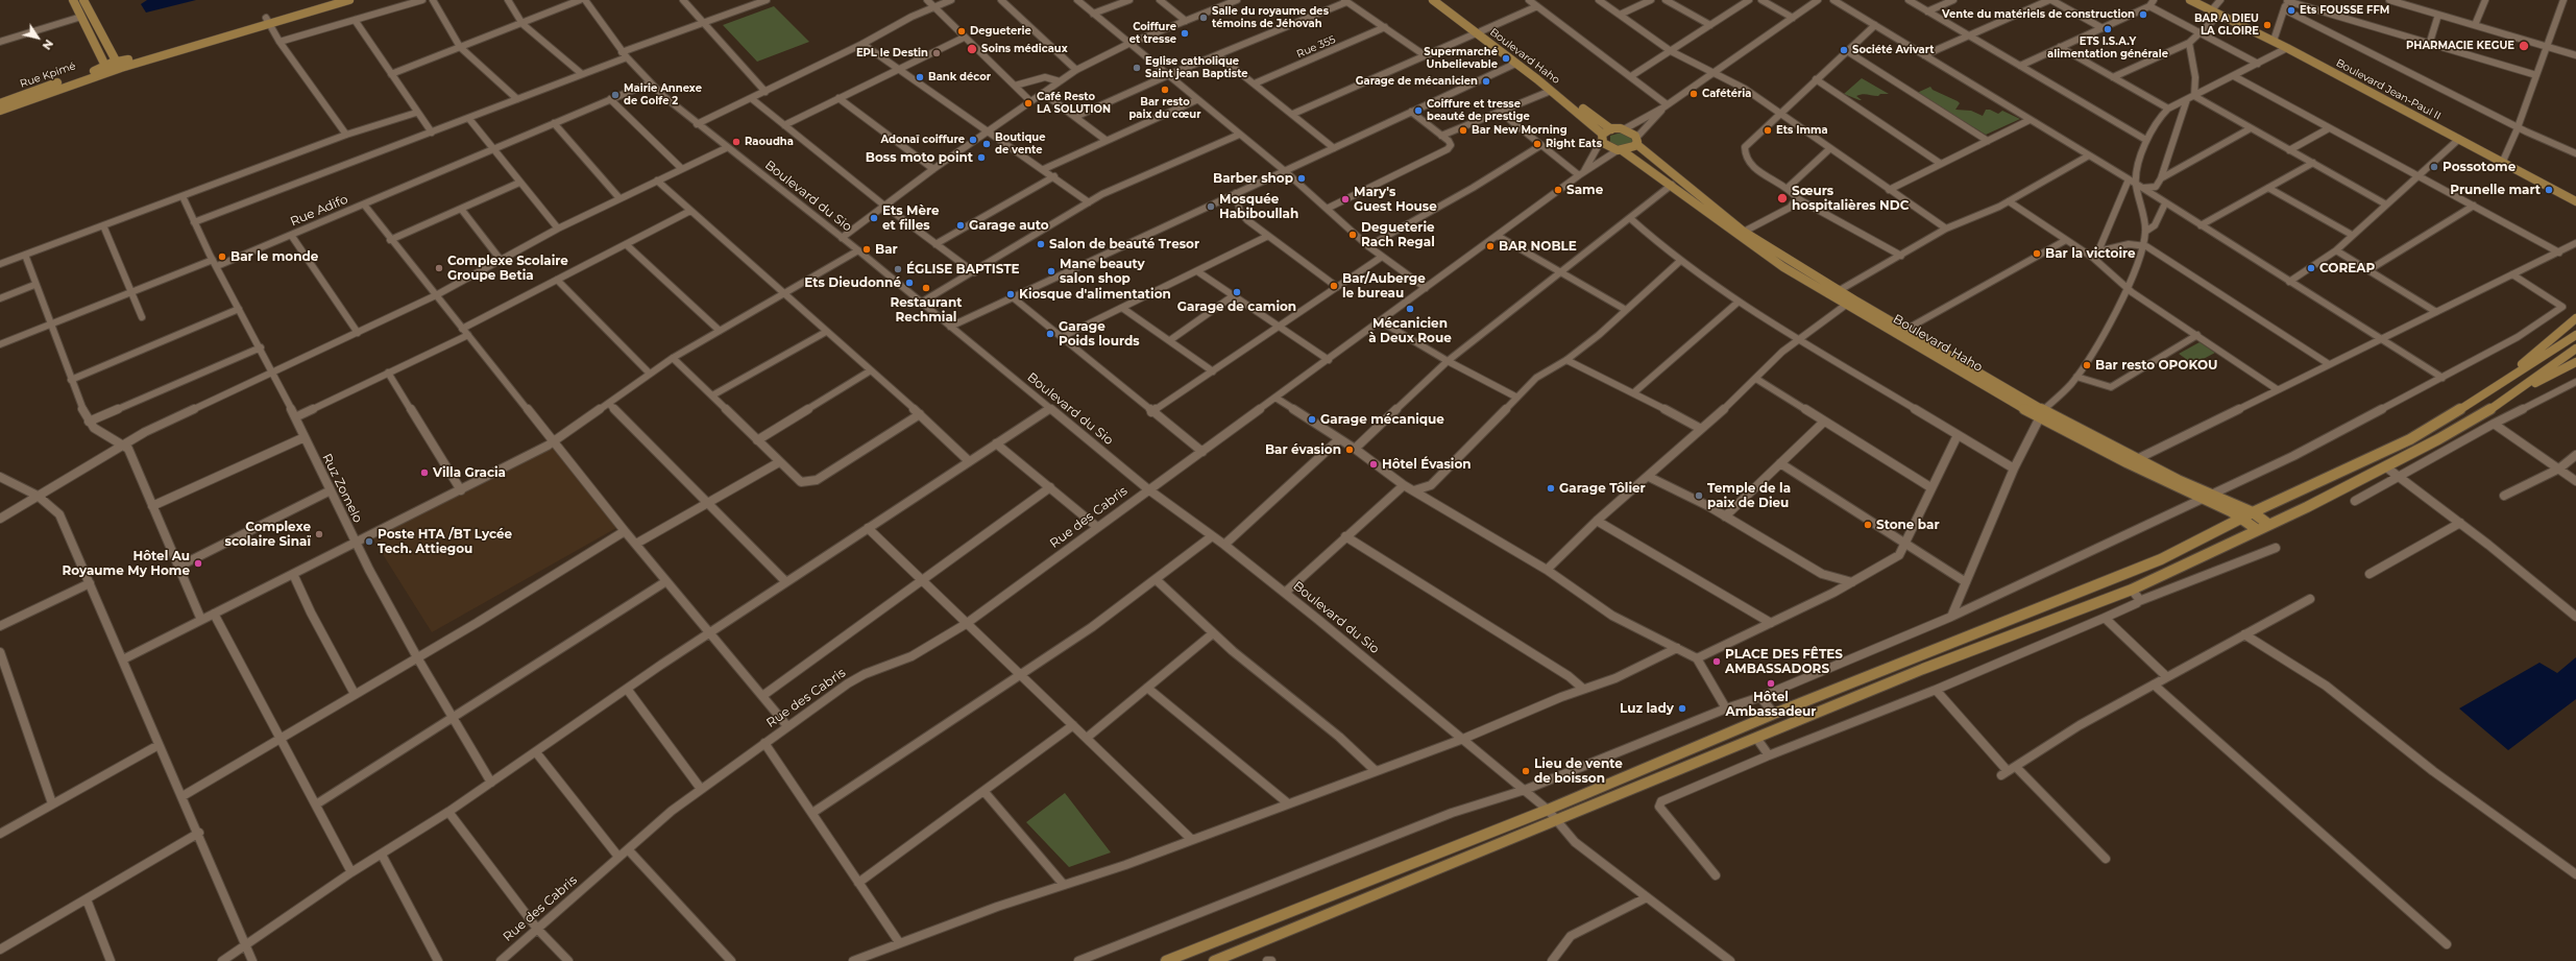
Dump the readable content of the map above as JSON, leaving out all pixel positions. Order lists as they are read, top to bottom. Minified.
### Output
{"streets":{"main road":["Boulevard Haho","Rue Kpimé","Boulevard Jean-Paul II"],"street":["Rue 355","Boulevard du Sio","Rue Adifo","Ruz Zomelo","Rue des Cabris"]},"crossings":[["Boulevard Haho","Rue des Cabris"],["Boulevard du Sio","Rue Adifo"],["Boulevard du Sio","Rue des Cabris"],["Rue Adifo","Ruz Zomelo"]],"places":["Ets FOUSSE FFM","Vente du matériels de construction","Salle du royaume des témoins de Jéhovah","BAR A DIEU LA GLOIRE","ETS I.S.A.Y alimentation générale","Degueterie","Coiffure et tresse","PHARMACIE KEGUE","Soins médicaux","Société Avivart","EPL le Destin","Supermarché Unbelievable","Eglise catholique Saint jean Baptiste","Bank décor","Garage de mécanicien","Bar resto paix du cœur","Cafétéria","Mairie Annexe de Golfe 2","Café Resto LA SOLUTION","Coiffure et tresse beauté de prestige","Bar New Morning","Ets Imma","Adonaï coiffure","Raoudha","Boutique de vente","Right Eats","Boss moto point","Possotome","Barber shop","Same","Prunelle mart","Sœurs hospitalières NDC","Mary's Guest House","Mosquée Habiboullah","Ets Mère et filles","Garage auto","Degueterie Rach Regal","Salon de beauté Tresor","BAR NOBLE","Bar","Bar la victoire","Bar le monde","Complexe Scolaire Groupe Betia","COREAP","ÉGLISE BAPTISTE","Mane beauty salon shop","Ets Dieudonné","Bar/Auberge le bureau","Restaurant Rechmial","Garage de camion","Kiosque d'alimentation","Mécanicien à Deux Roue","Garage Poids lourds","Bar resto OPOKOU","Garage mécanique","Bar évasion","Hôtel Évasion","Villa Gracia","Garage Tôlier","Temple de la paix de Dieu","Stone bar","Complexe scolaire Sinaï","Poste HTA /BT Lycée Tech. Attiegou","Hôtel Au Royaume My Home","PLACE DES FÊTES AMBASSADORS","Hôtel Ambassadeur","Luz lady","Lieu de vente de boisson"],"north":"bottom right"}
